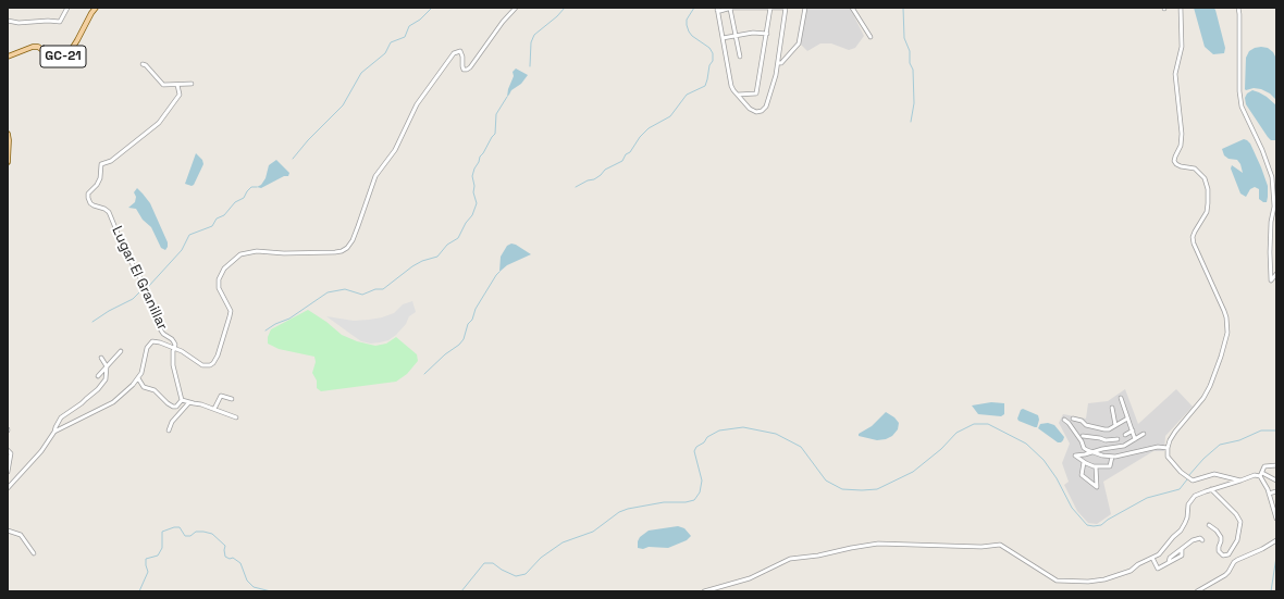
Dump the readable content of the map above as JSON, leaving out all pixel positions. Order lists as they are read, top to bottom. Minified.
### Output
{"streets":{"main road":["GC-21"],"street":["Lugar El Granillar"]}}
